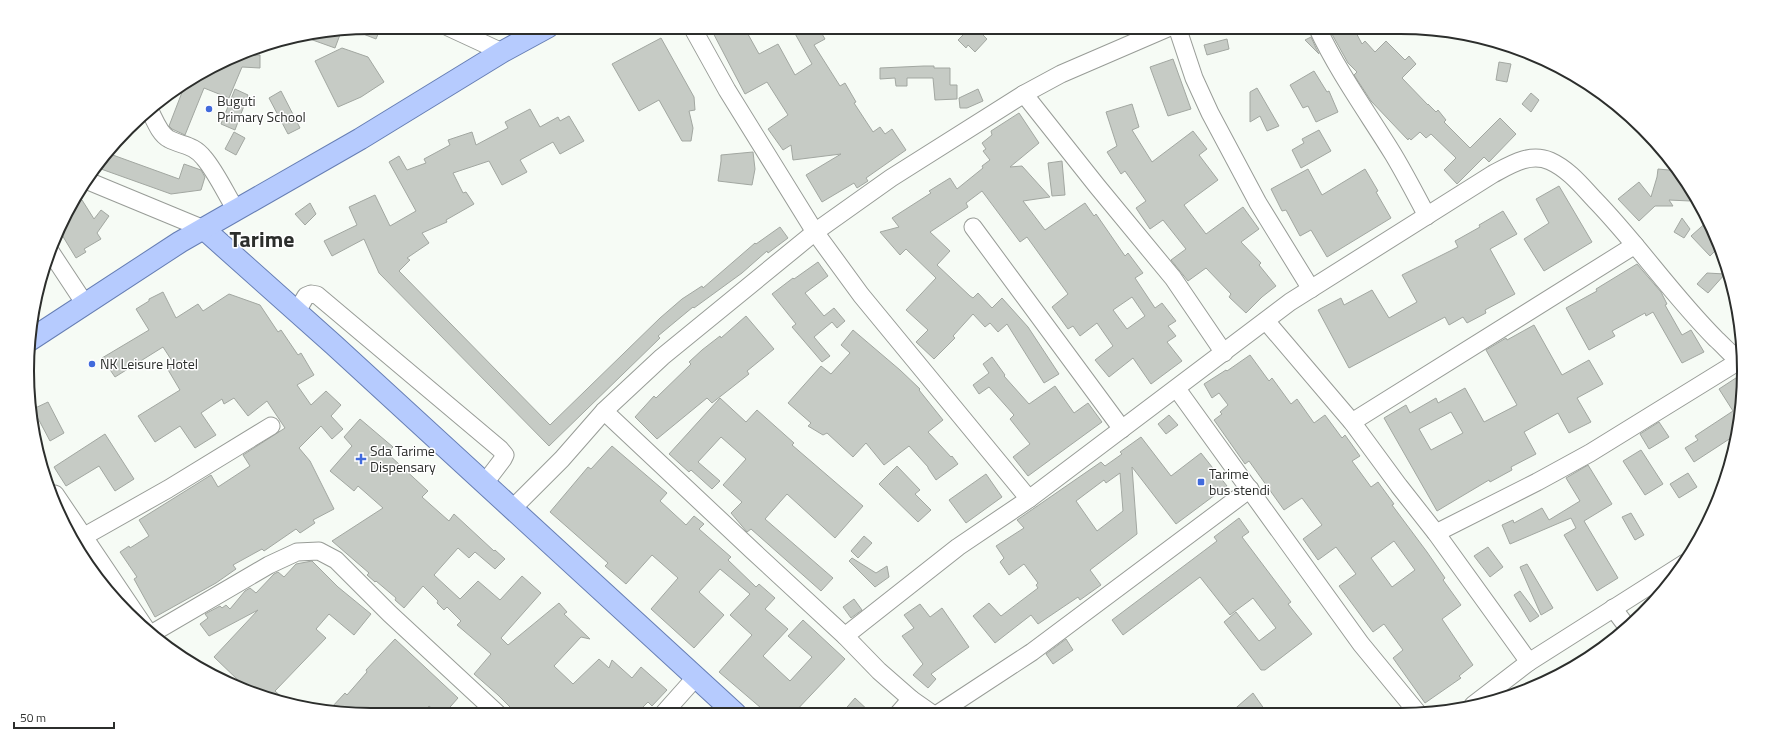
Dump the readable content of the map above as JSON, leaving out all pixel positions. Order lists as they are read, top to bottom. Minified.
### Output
{"districts":["Tarime"],"places":{"other":["Buguti Primary School","NK Leisure Hotel"],"health":["Sda Tarime Dispensary"],"transit":["Tarime bus stendi"]},"scale_bar":"50 m"}
